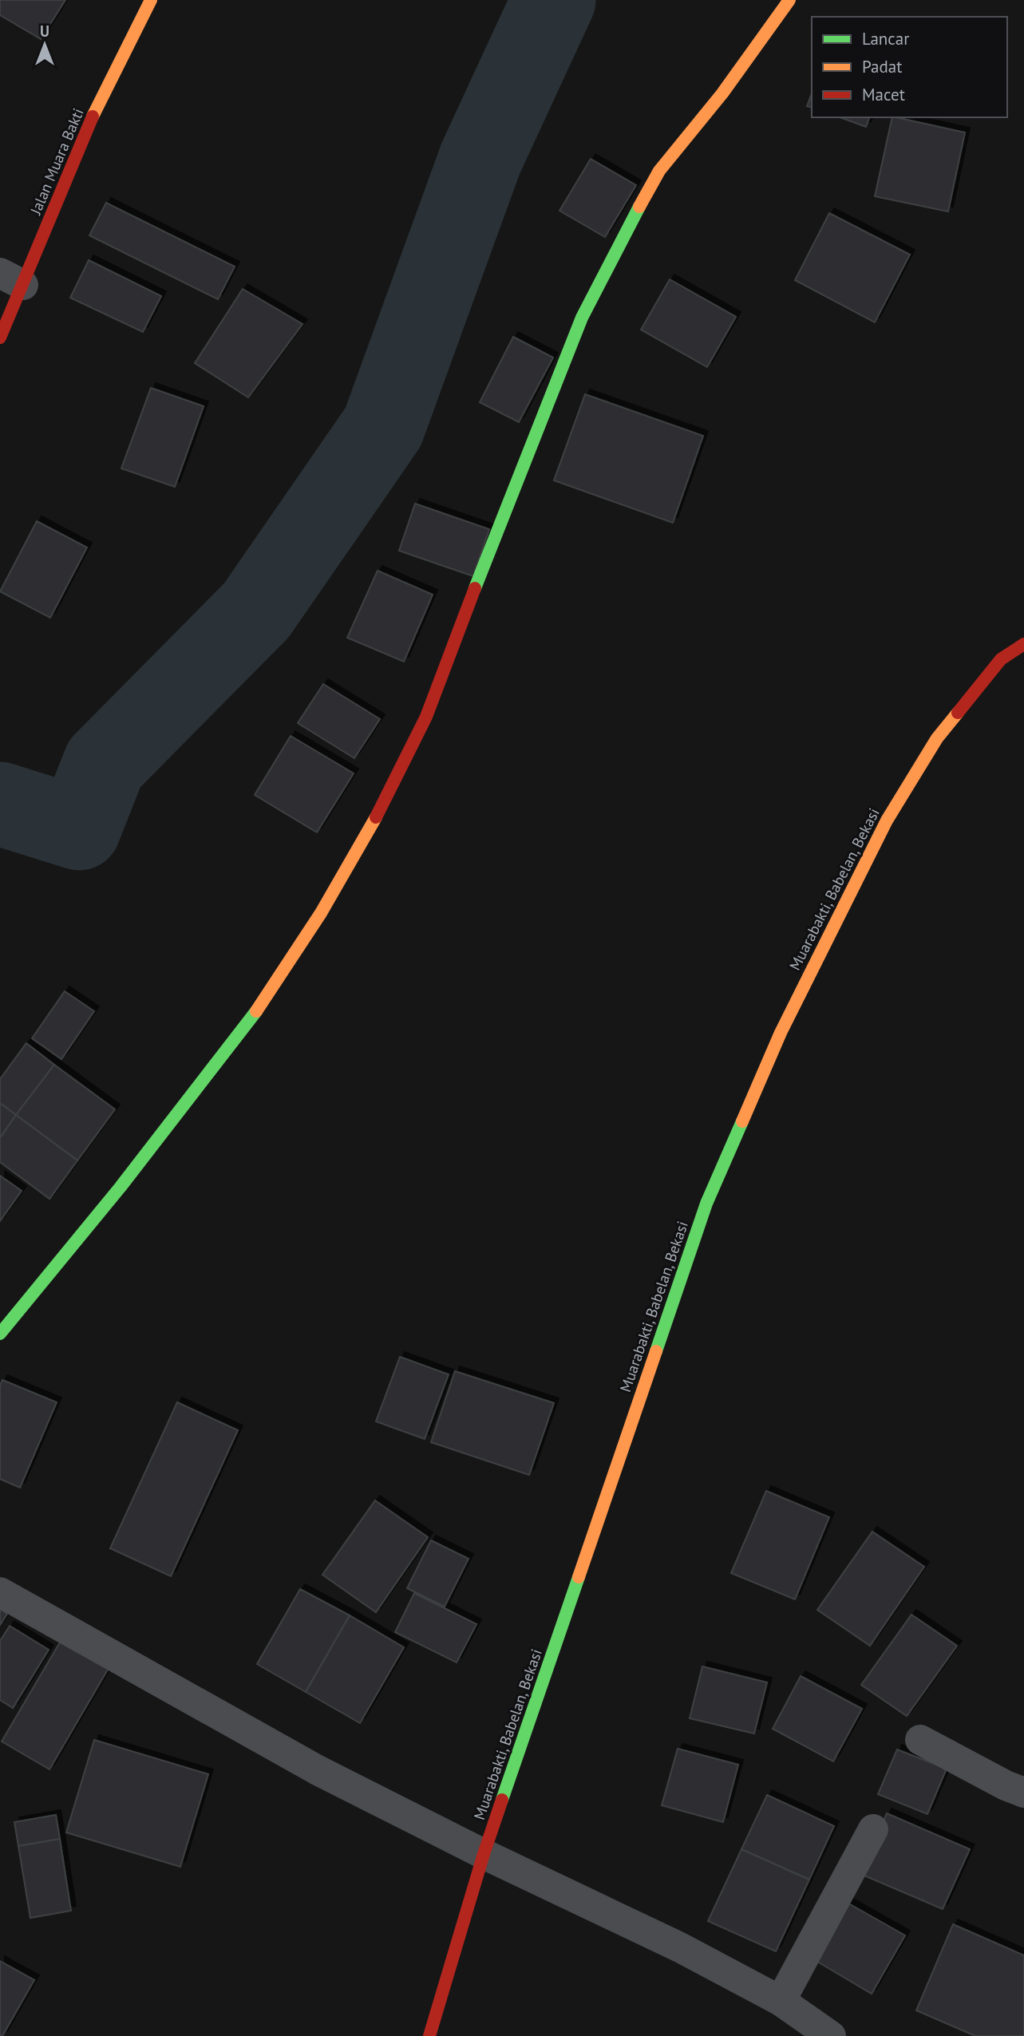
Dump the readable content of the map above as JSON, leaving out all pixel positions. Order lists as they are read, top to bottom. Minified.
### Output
{"streets":{"street":["Jalan Muara Bakti","Muarabakti, Babelan, Bekasi"]},"legend":["Lancar","Padat","Macet"],"north":"top"}
